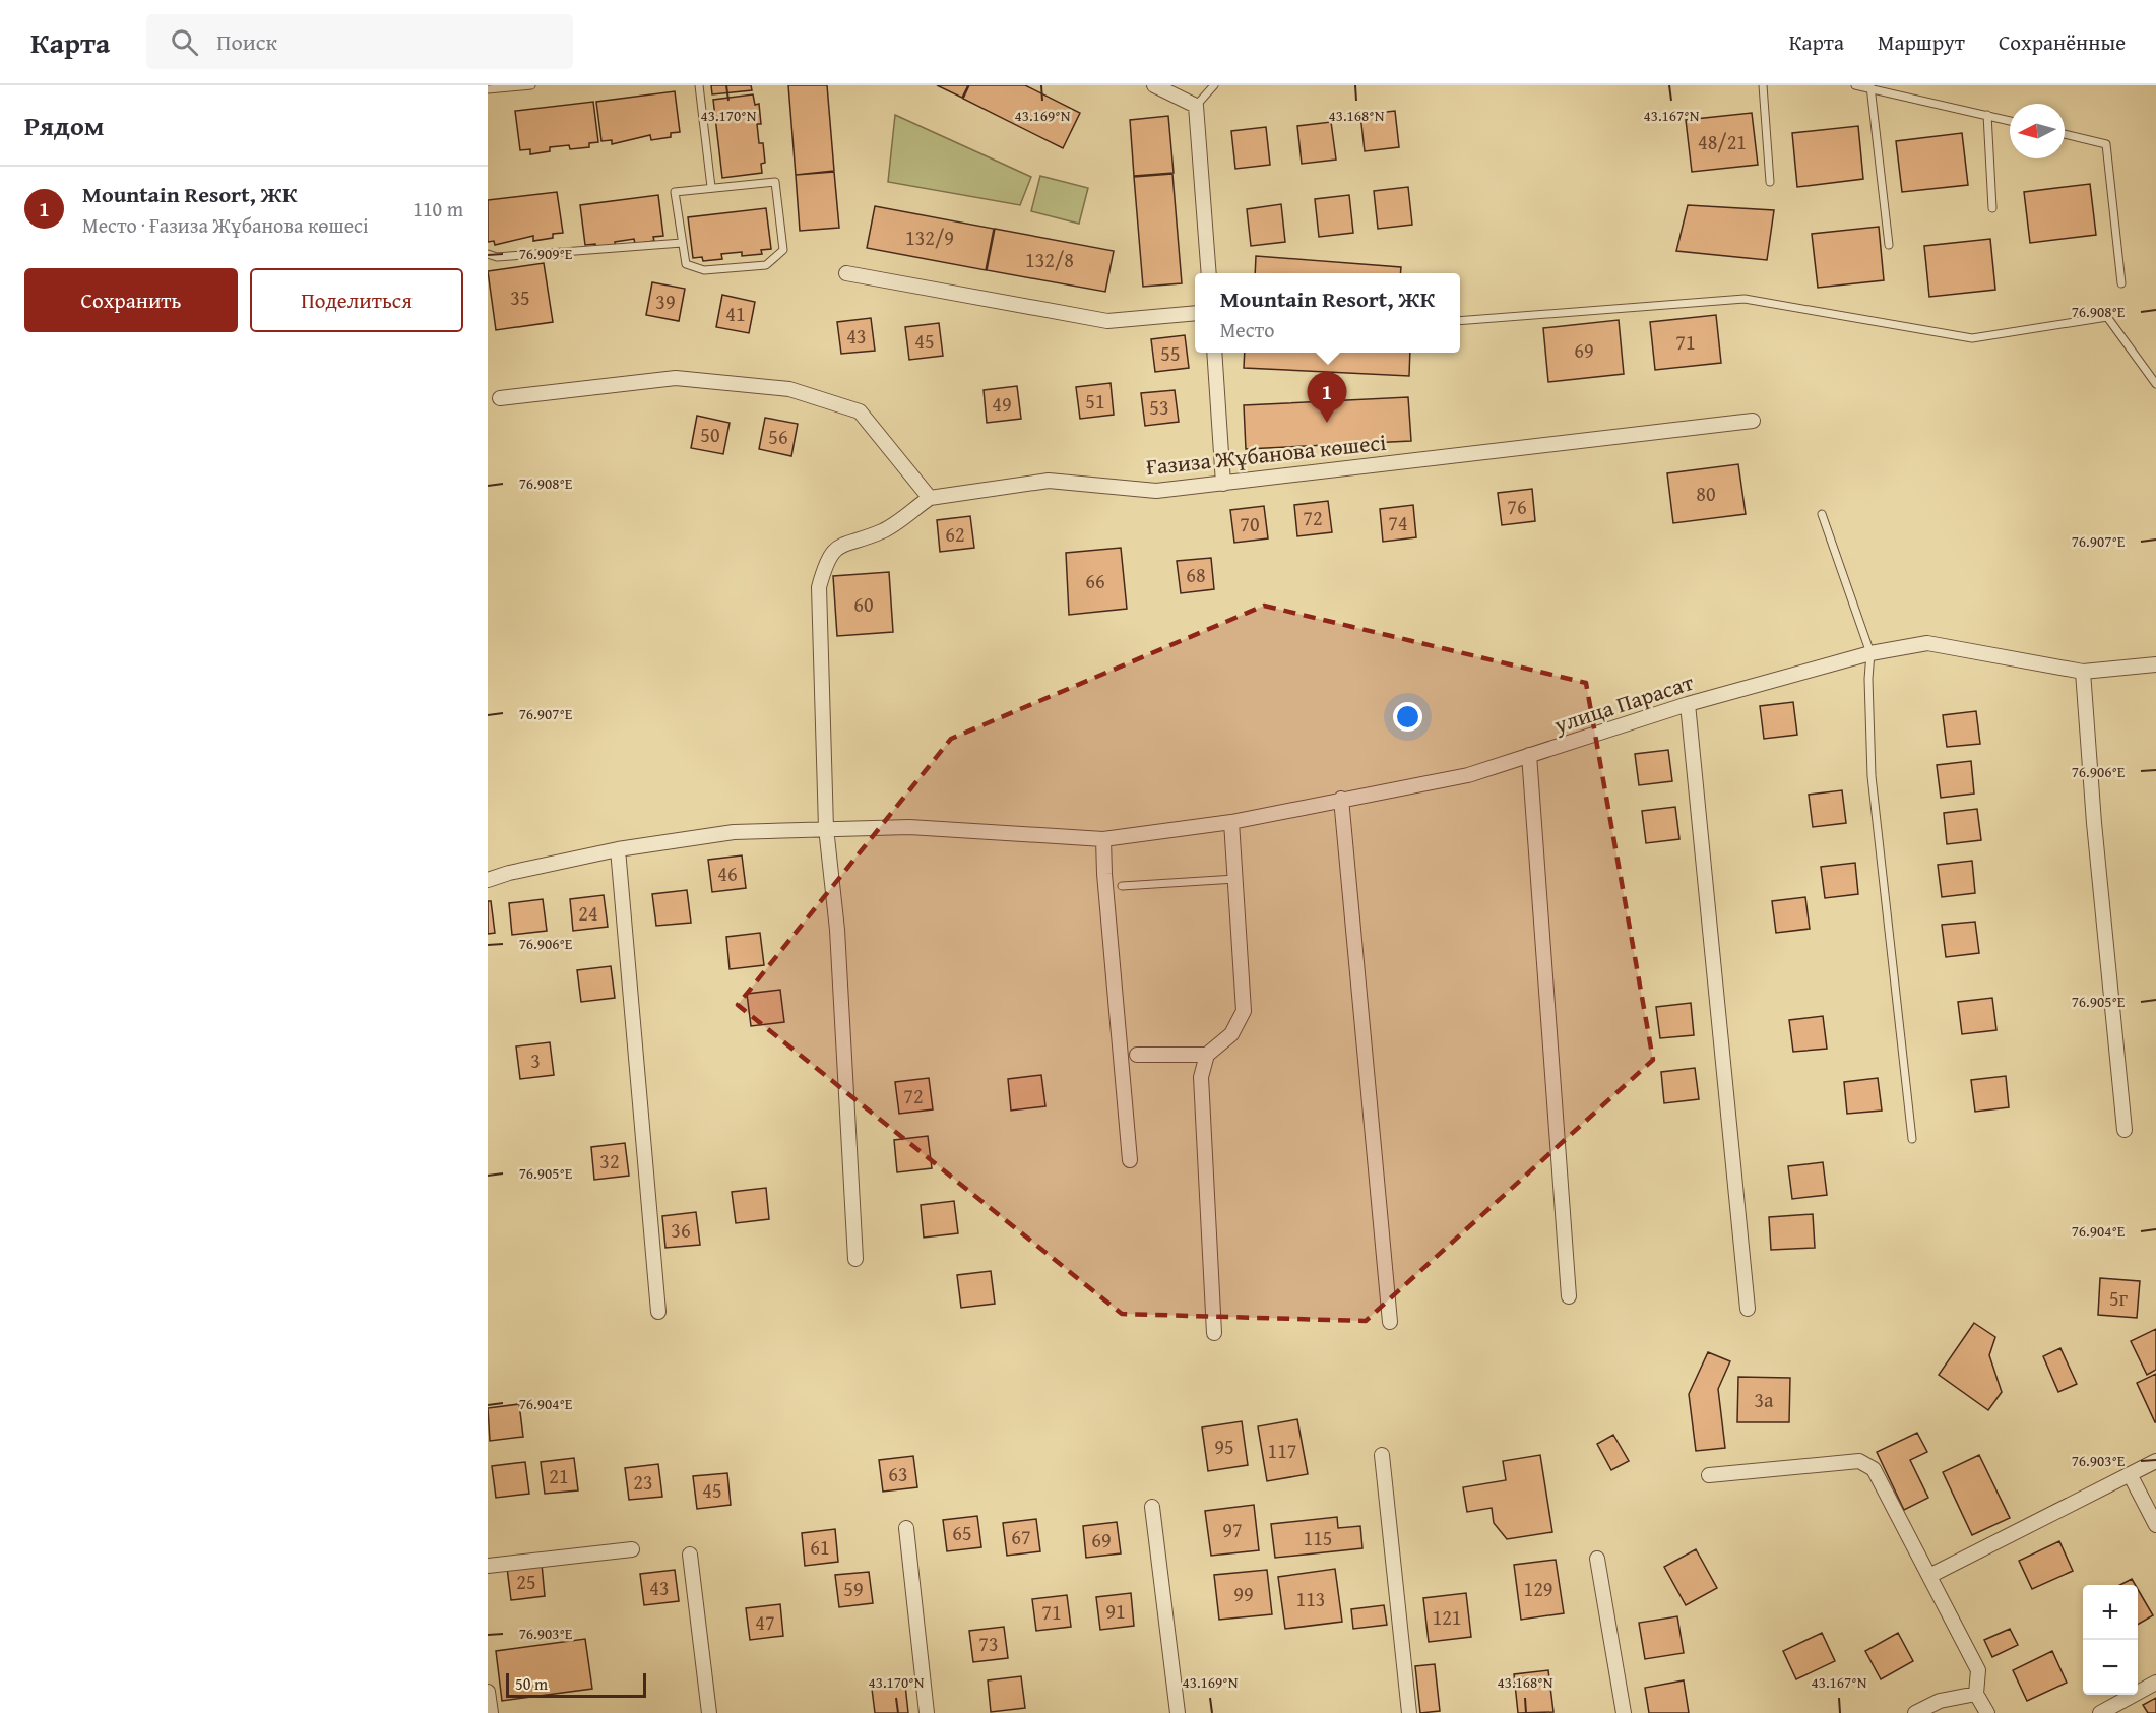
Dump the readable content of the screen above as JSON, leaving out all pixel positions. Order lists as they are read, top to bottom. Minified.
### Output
{"streets":{"street":["Ғазиза Жұбанова көшесі","улица Парасат"]},"house_numbers":["48/21","132/9","132/8","35","39","41","43","45","71","69","55","51","49","53","50","56","80","76","72","74","70","62","68","66","60","46","24","3","72","32","36","5г","3а","95","117","63","21","23","45","97","65","67","115","69","61","25","43","59","129","99","113","91","71","121","47","73"],"scale_bar":"50 m","north":"left","page":{"header":"Карта","search":"Поиск","nav":["Карта","Маршрут","Сохранённые"],"heading":"Рядом","list":[{"mark":"1","name":"Mountain Resort, ЖК","note":"Место · Ғазиза Жұбанова көшесі","value":"110 m"}],"buttons":["Сохранить","Поделиться"],"popup":["Mountain Resort, ЖК","Место"],"pins":"1","map_buttons":["+","−"],"scale":"50 m"},"coordinates":["43.170°N","43.169°N","43.168°N","43.167°N","76.909°E","76.908°E","76.907°E","76.906°E","76.905°E","76.904°E","76.903°E"]}
